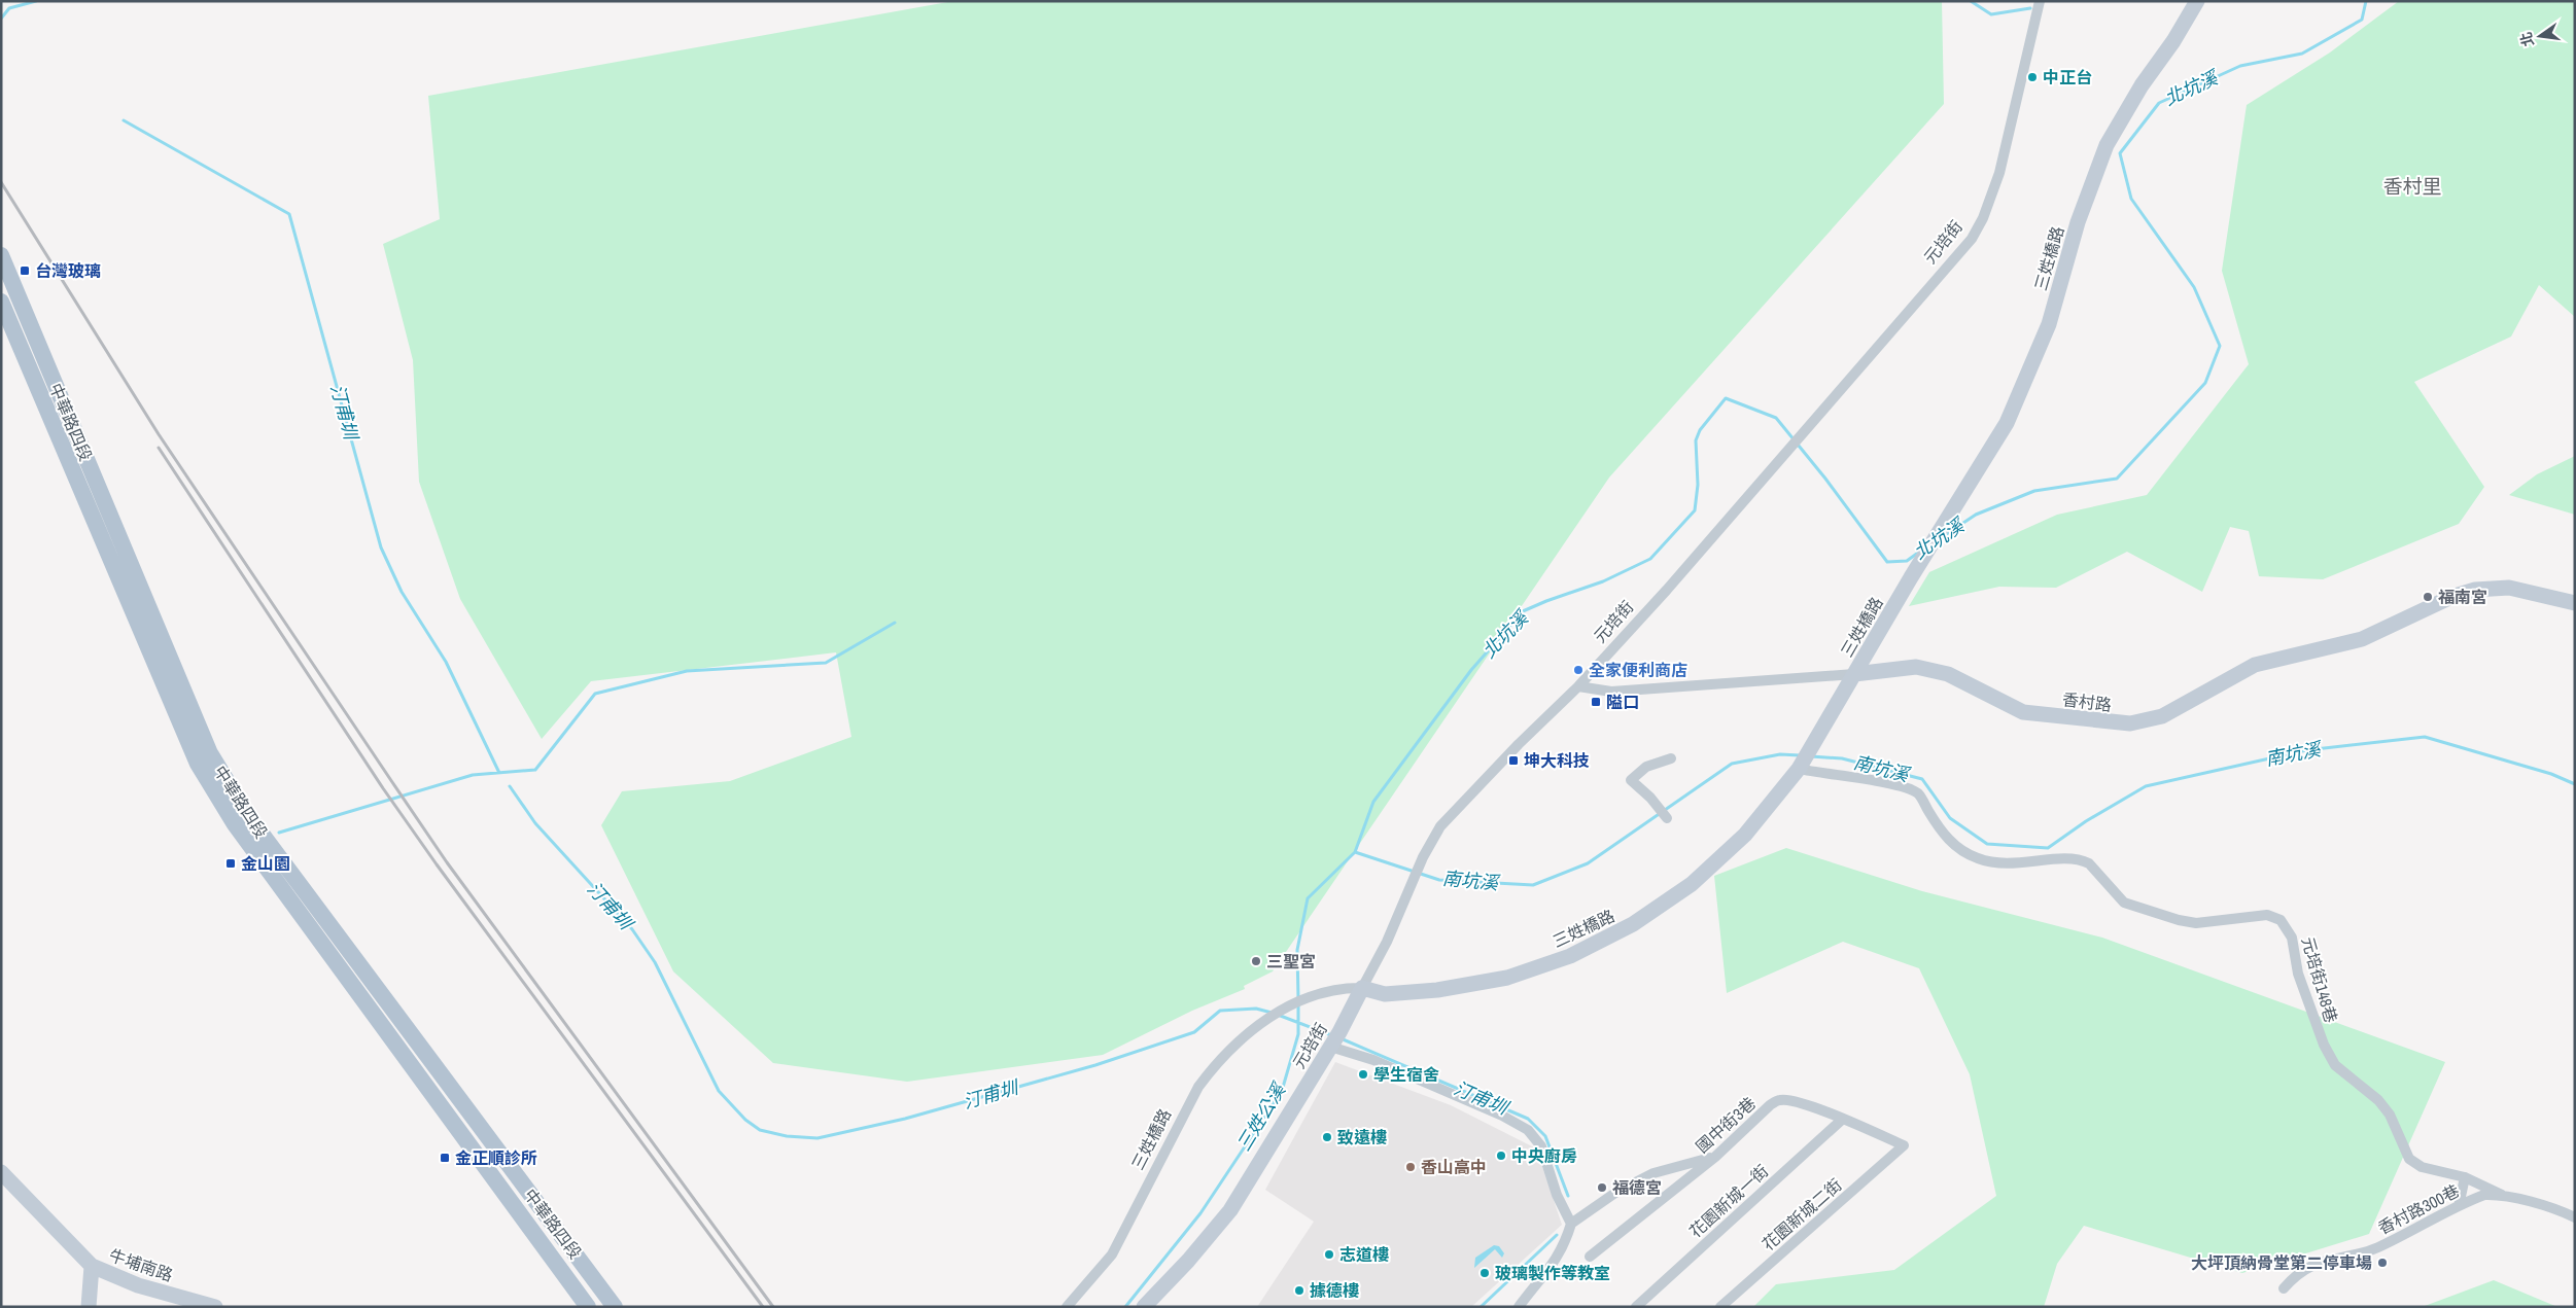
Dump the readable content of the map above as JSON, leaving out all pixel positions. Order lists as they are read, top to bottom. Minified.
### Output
{"streets":{"main road":["中華路四段"],"street":["元培街","三姓橋路","香村路","元培街148巷","國中街3巷","花園新城一街","香村路300巷","花園新城二街","牛埔南路"]},"crossings":[["元培街","三姓橋路"],["元培街","香村路"],["三姓橋路","香村路"],["三姓橋路","元培街148巷"],["元培街148巷","香村路300巷"],["國中街3巷","花園新城一街"],["國中街3巷","花園新城二街"]],"districts":["香村里"],"water":["北坑溪","汀甫圳","南坑溪","三姓公溪"],"places":{"other":["中正台","福南宮","全家便利商店","三聖宮","學生宿舍","致遠樓","中央廚房","香山高中","福德宮","志道樓","大坪頂納骨堂第二停車場","玻璃製作等教室","據德樓"],"transit":["台灣玻璃","隘口","坤大科技","金山園","金正順診所"]},"north":"left"}
